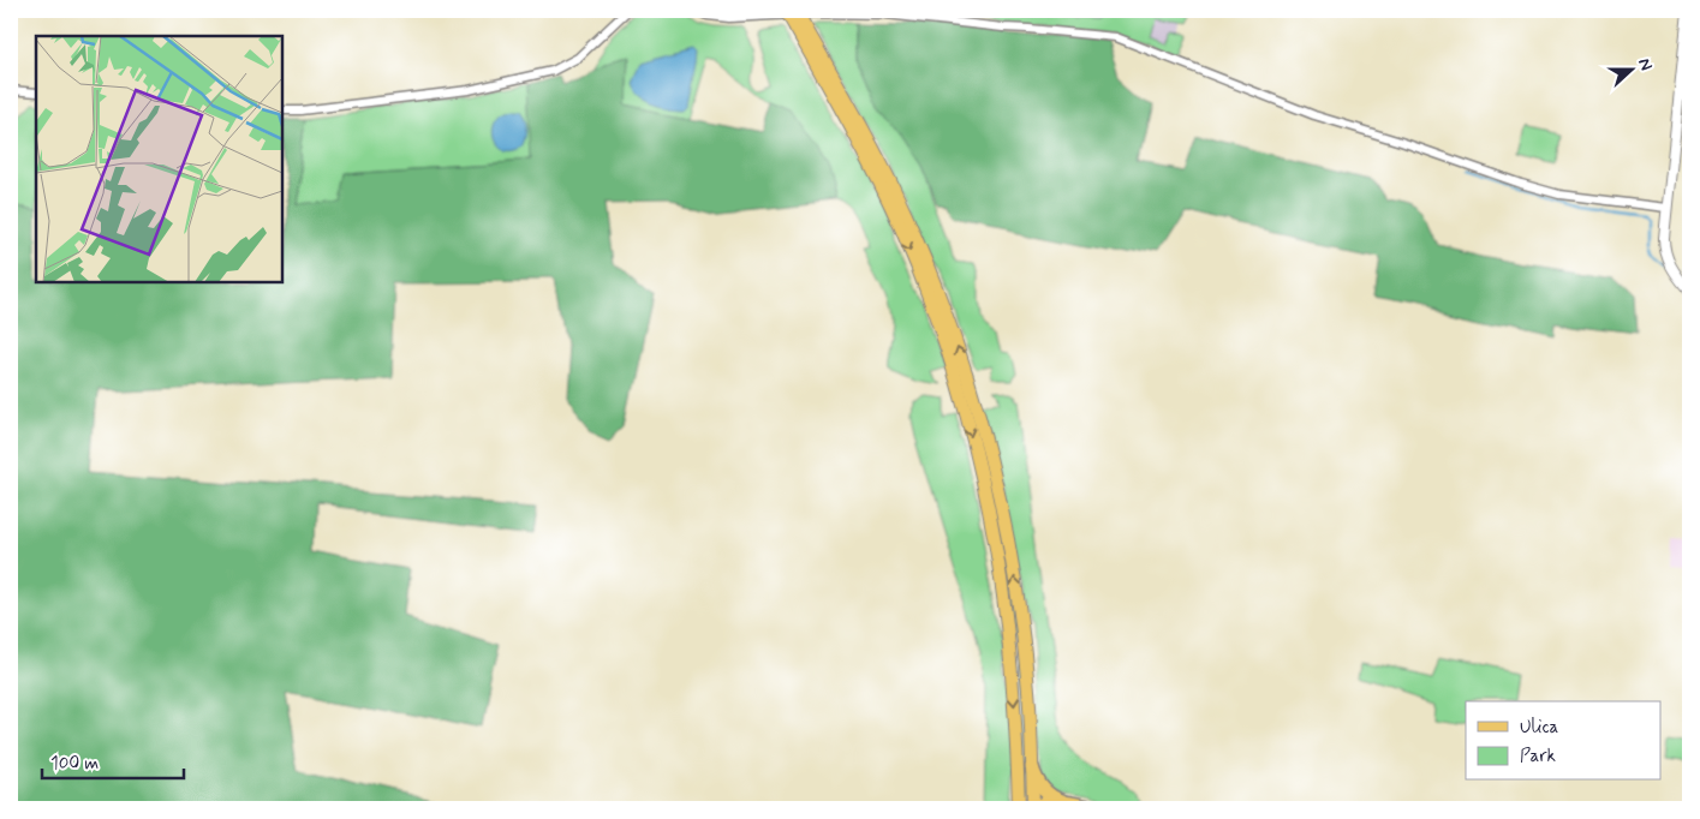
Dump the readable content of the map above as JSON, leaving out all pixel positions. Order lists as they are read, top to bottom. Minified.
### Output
{"legend":["Ulica","Park"],"scale_bar":"100 m","north":"right"}
